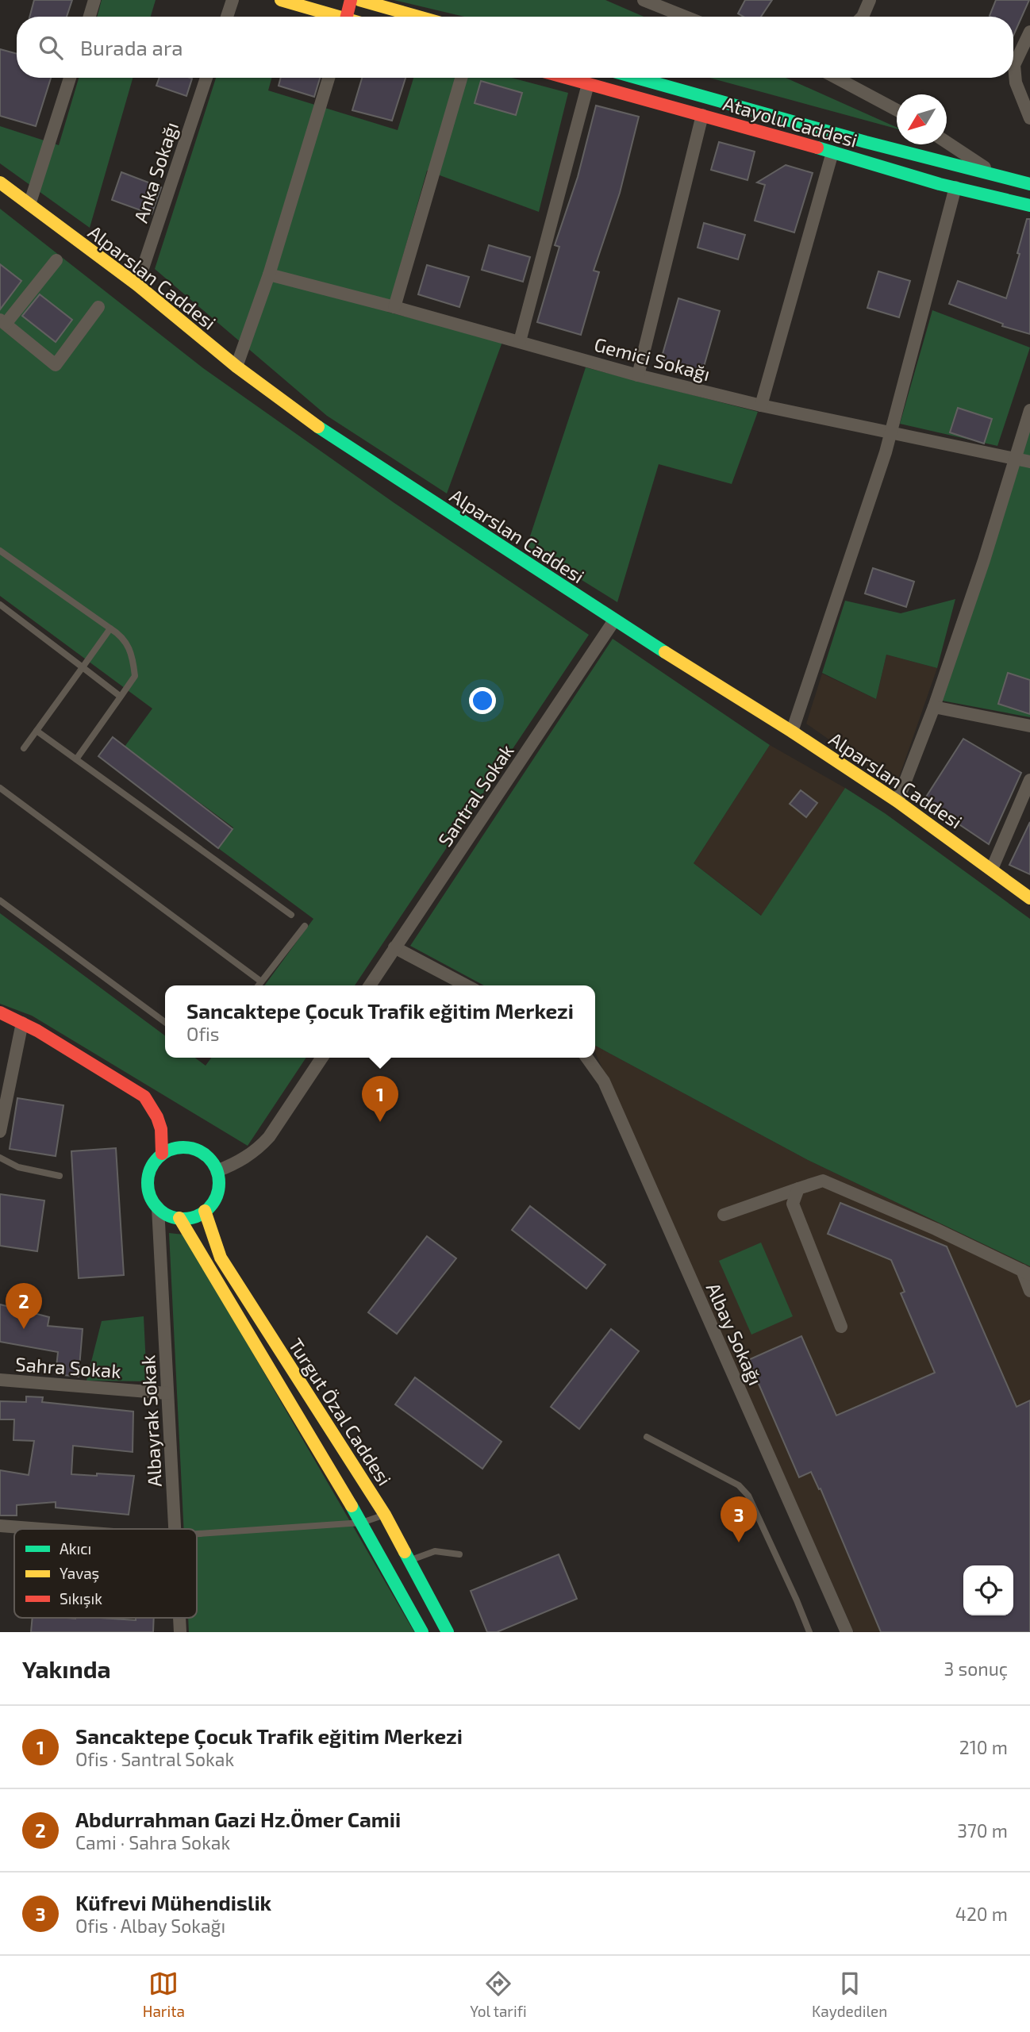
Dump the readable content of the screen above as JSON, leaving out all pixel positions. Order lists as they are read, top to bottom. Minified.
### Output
{"streets":{"street":["Atayolu Caddesi","Anka Sokağı","Alparslan Caddesi","Gemici Sokağı","Santral Sokak","Albay Sokağı","Sahra Sokak","Turgut Özal Caddesi","Albayrak Sokak"]},"crossings":[["Anka Sokağı","Alparslan Caddesi"],["Alparslan Caddesi","Santral Sokak"],["Sahra Sokak","Albayrak Sokak"],["Turgut Özal Caddesi","Albayrak Sokak"]],"legend":["Akıcı","Yavaş","Sıkışık"],"north":"bottom left","page":{"search":"Burada ara","popup":["Sancaktepe Çocuk Trafik eğitim Merkezi","Ofis"],"pins":["1","2","3"],"heading":["Yakında","3 sonuç"],"list":[{"mark":"1","name":"Sancaktepe Çocuk Trafik eğitim Merkezi","note":"Ofis · Santral Sokak","value":"210 m"},{"mark":"2","name":"Abdurrahman Gazi Hz.Ömer Camii","note":"Cami · Sahra Sokak","value":"370 m"},{"mark":"3","name":"Küfrevi Mühendislik","note":"Ofis · Albay Sokağı","value":"420 m"}],"nav":["Harita","Yol tarifi","Kaydedilen"]}}
